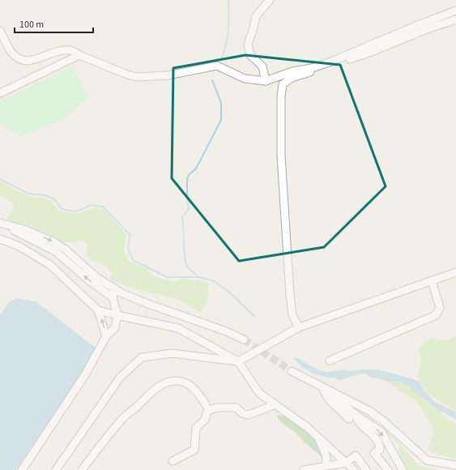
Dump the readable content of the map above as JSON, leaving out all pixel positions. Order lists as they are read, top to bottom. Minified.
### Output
{"scale_bar":"100 m"}
